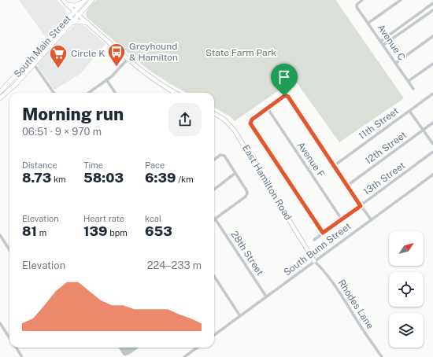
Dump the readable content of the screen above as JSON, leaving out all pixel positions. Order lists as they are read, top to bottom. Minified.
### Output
{"streets":{"highway":["South Main Street"],"main road":["East Hamilton Road"],"street":["Avenue C","11th Street","12th Street","Avenue F","13th Street","South Bunn Street","28th Street","Rhodes Lane"]},"crossings":[["Avenue F","13th Street"],["East Hamilton Road","South Bunn Street"],["East Hamilton Road","Rhodes Lane"],["South Bunn Street","28th Street"],["South Bunn Street","Rhodes Lane"]],"parks":["State Farm Park"],"places":{"bus stop":["Greyhound & Hamilton"],"supermarket":["Circle K"]},"north":"top right","page":{"heading":["Morning run","06:51 · 9 × 970 m"],"stats":[["Distance","8.73 km"],["Time","58:03"],["Pace","6:39 /km"],["Elevation","81 m"],["Heart rate","139 bpm"],["kcal","653"]],"chart":["Elevation","224–233 m"]}}
